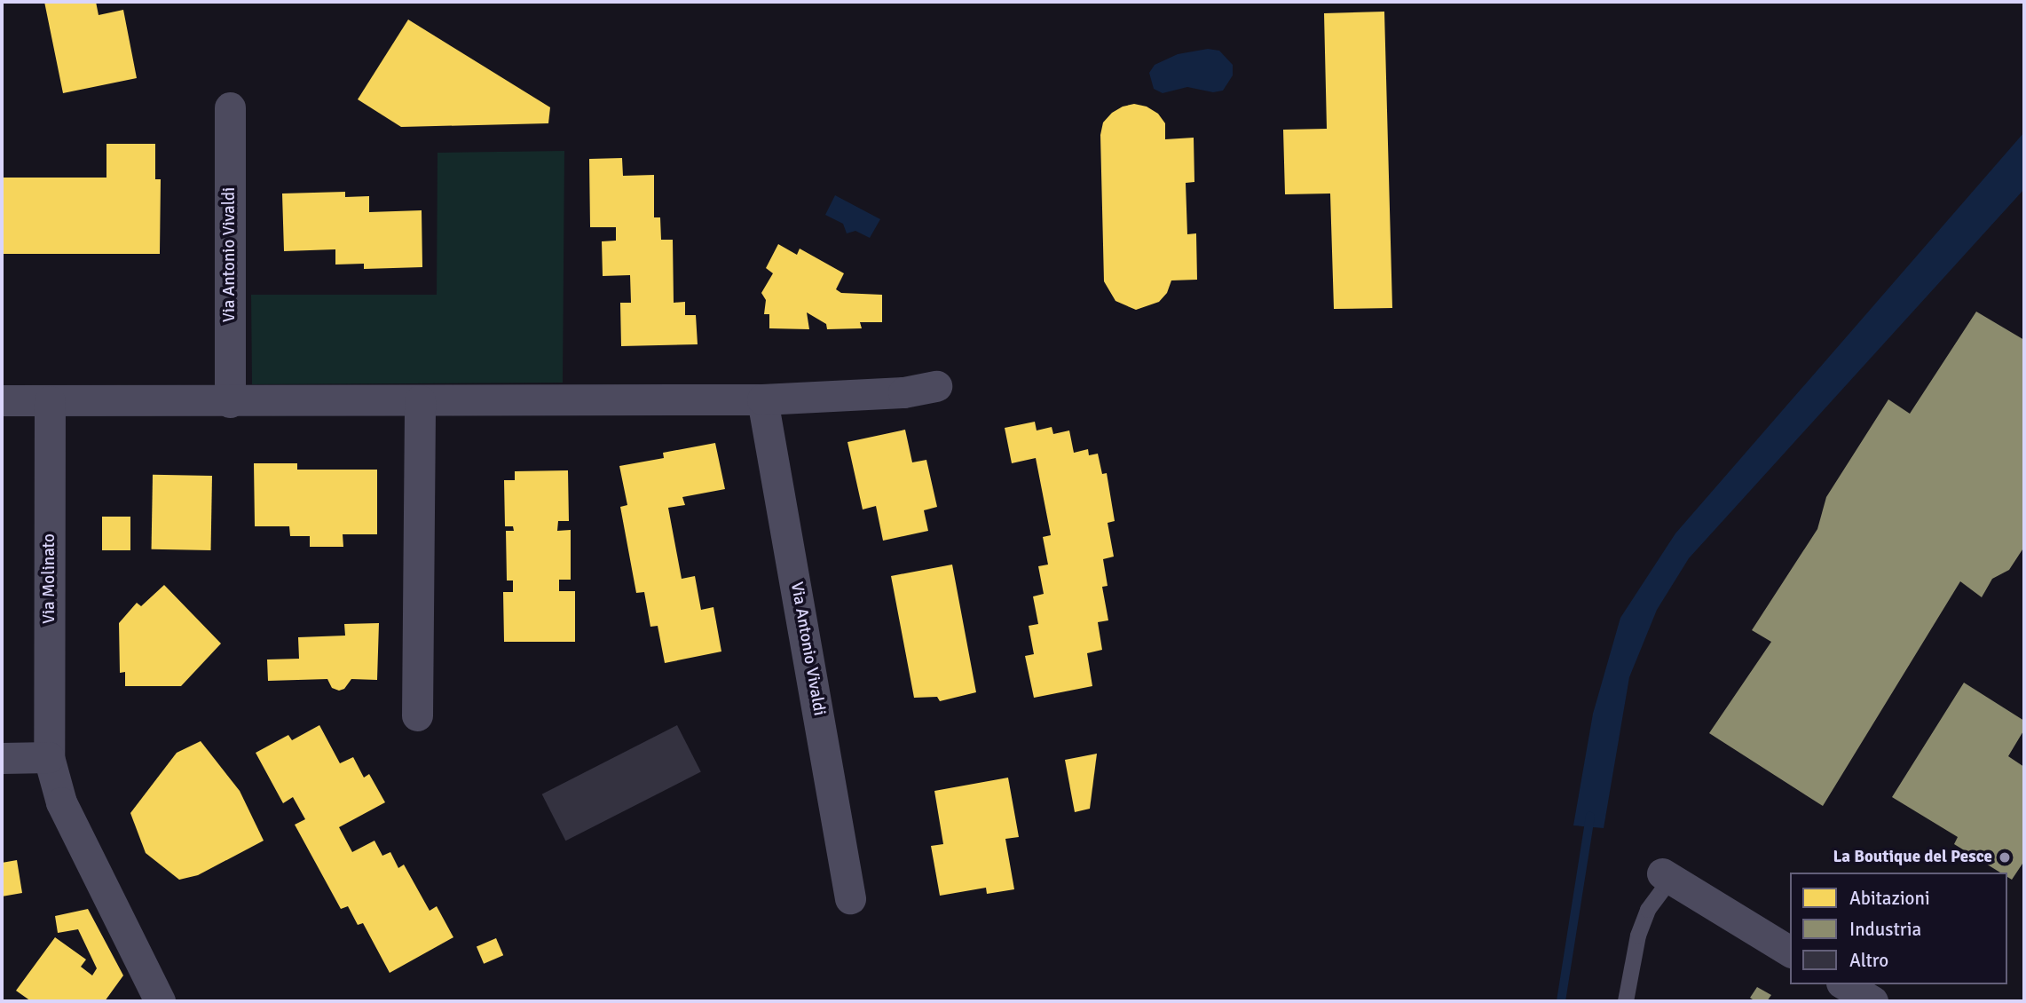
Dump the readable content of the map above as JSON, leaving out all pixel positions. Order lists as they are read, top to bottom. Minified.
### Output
{"streets":{"street":["Via Antonio Vivaldi","Via Molinato"]},"places":["La Boutique del Pesce"],"legend":["Abitazioni","Industria","Altro"]}
